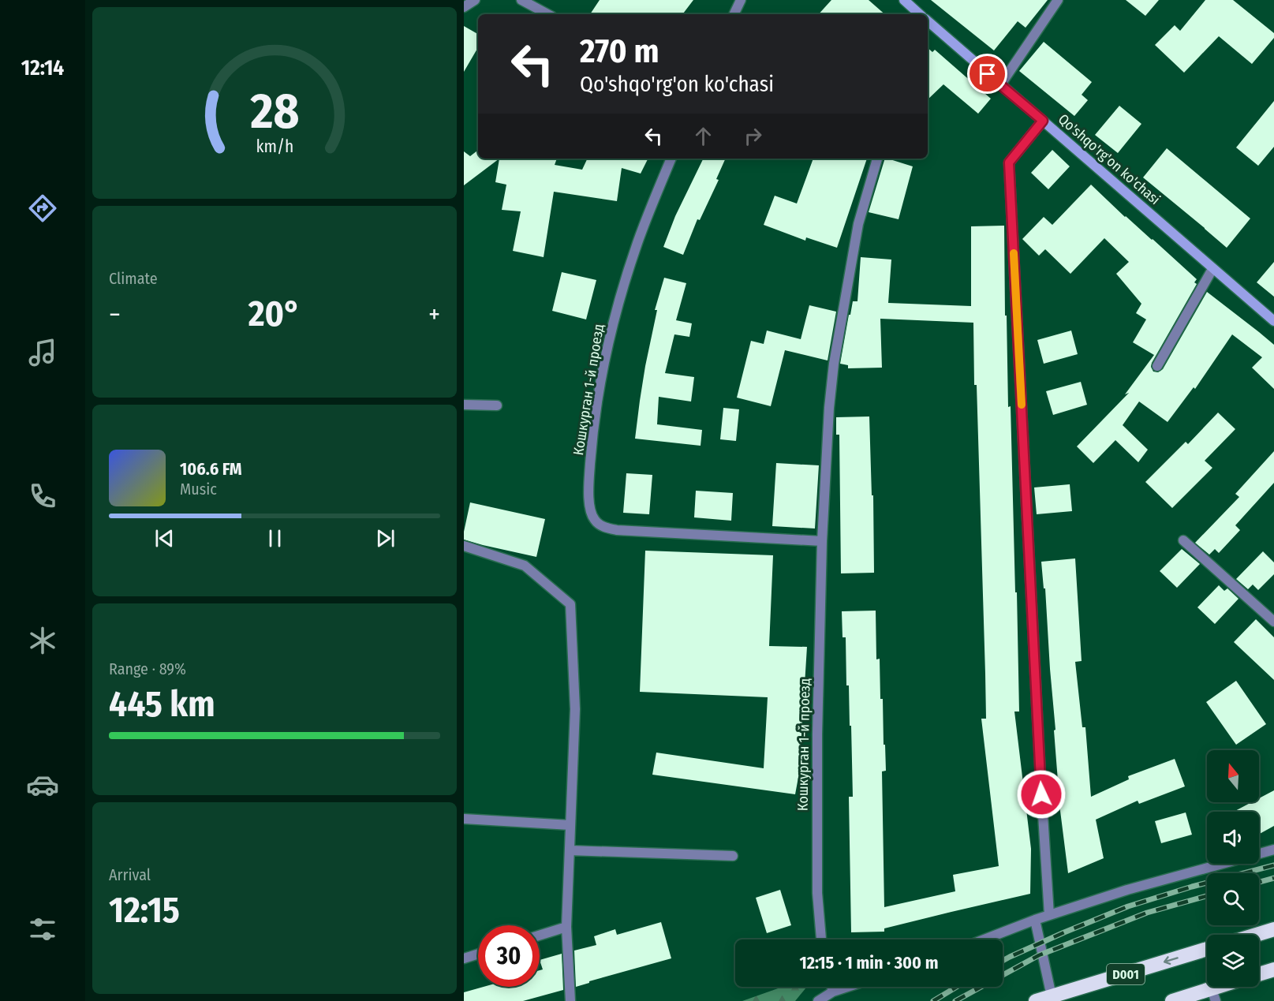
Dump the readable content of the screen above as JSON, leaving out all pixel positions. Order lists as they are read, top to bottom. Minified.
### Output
{"streets":{"highway":["D001"],"street":["Qo'shqo'rg'on ko'chasi","Кошкурган 1-й проезд"]},"north":"top","page":{"tabs":"12:14","turn":["270 m","Qo'shqo'rg'on ko'chasi"],"tile":["Climate",["Range · 89%","445 km"],["Arrival","12:15"]],"heat":["−","20°","+"],"song":["106.6 FM","Music"],"limit":"30","trip":"12:15 · 1 min · 300 m","gauge":["28","km/h"]}}
